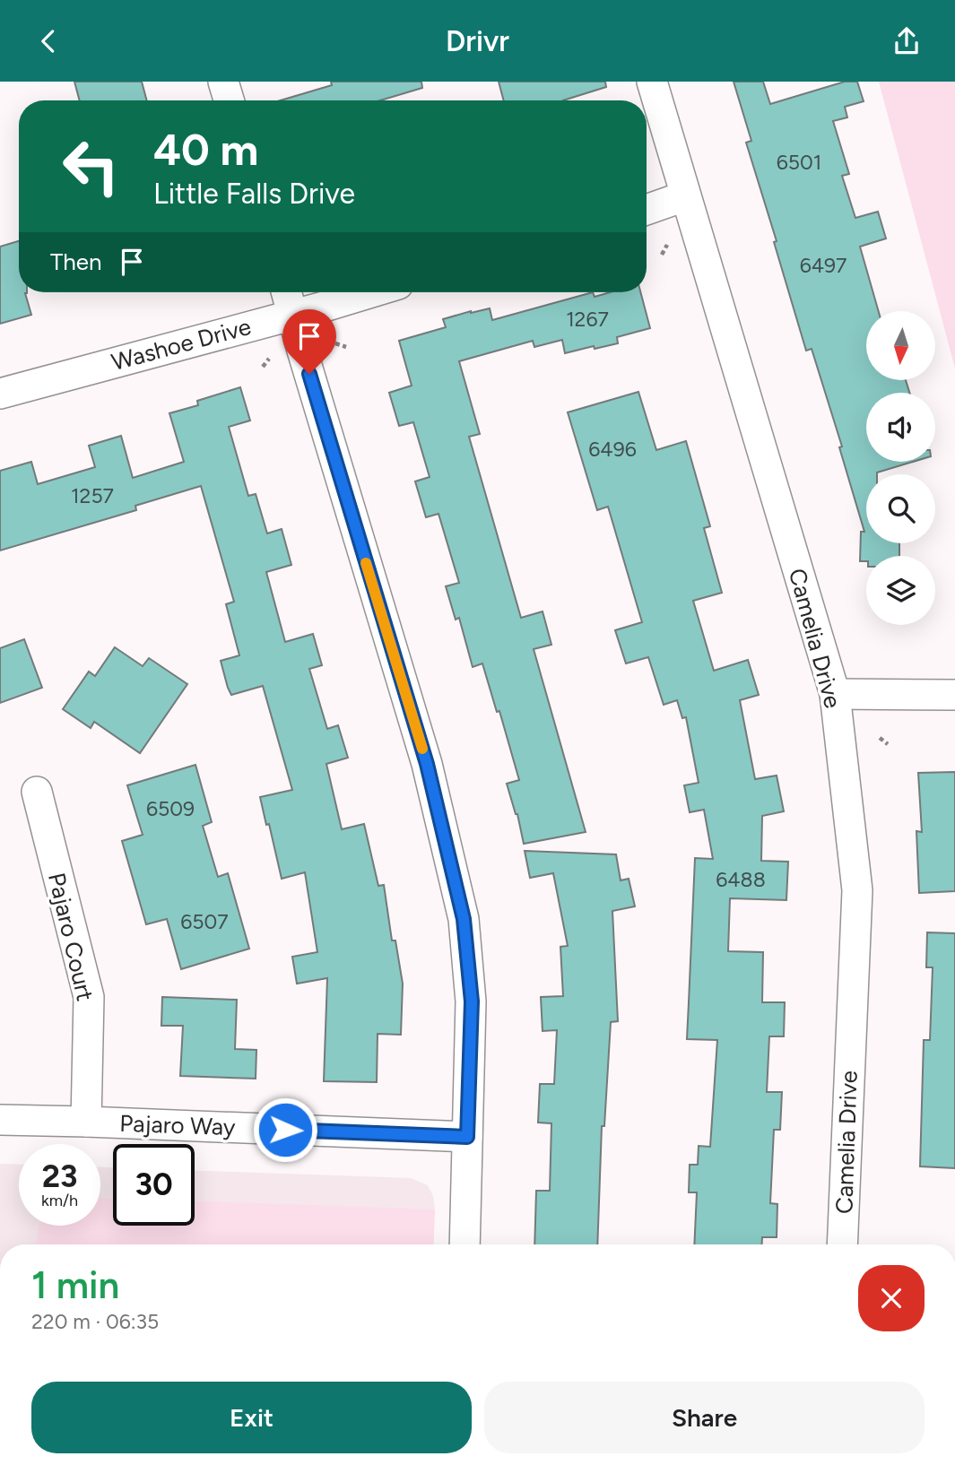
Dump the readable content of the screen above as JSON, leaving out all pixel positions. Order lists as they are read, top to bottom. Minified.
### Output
{"streets":{"street":["Washoe Drive","Camelia Drive","Pajaro Court","Pajaro Way"]},"crossings":[["Pajaro Court","Pajaro Way"]],"house_numbers":["6501","6497","1267","6496","1257","6509","6488","6507"],"north":"bottom","page":{"header":"Drivr","turn":["40 m","Little Falls Drive"],"then":"Then","speed":"23 km/h","limit":"30","heading":["1 min","220 m · 06:35"],"buttons":["Exit","Share"]}}
